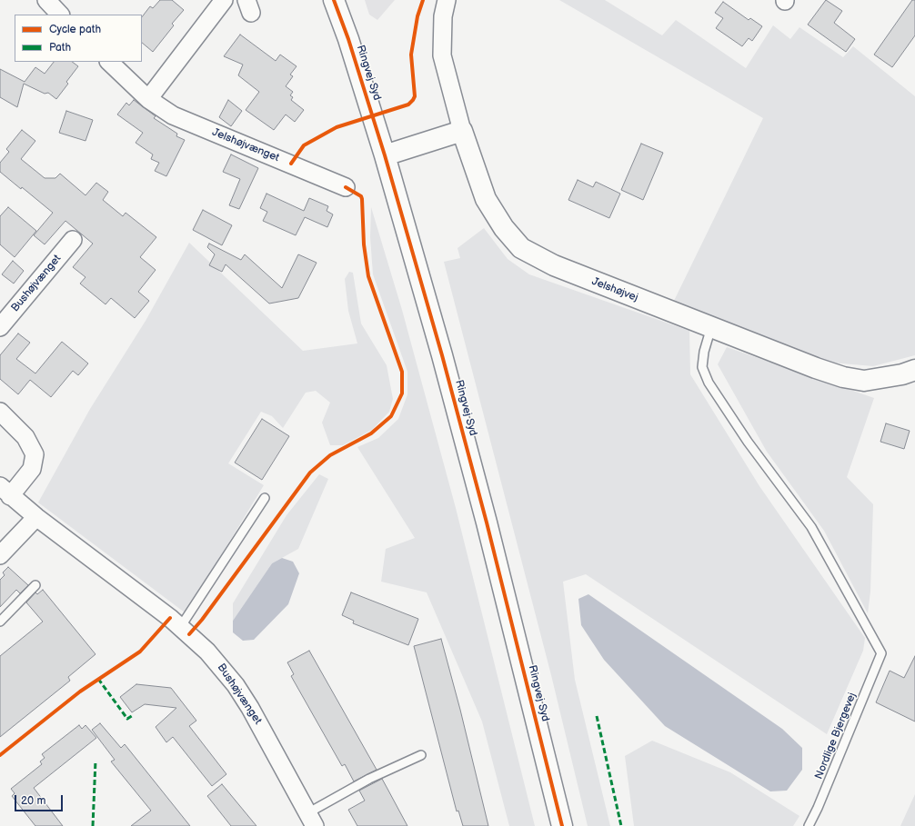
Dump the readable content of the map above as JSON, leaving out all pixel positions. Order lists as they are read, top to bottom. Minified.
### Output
{"streets":{"main road":["Ringvej Syd","Jelshøjvej"],"street":["Jelshøjvænget","Bushøjvænget"],"lane":["Nordlige Bjergevej"]},"crossings":[["Jelshøjvej","Nordlige Bjergevej"]],"legend":["Cycle path","Path"],"scale_bar":"20 m"}
